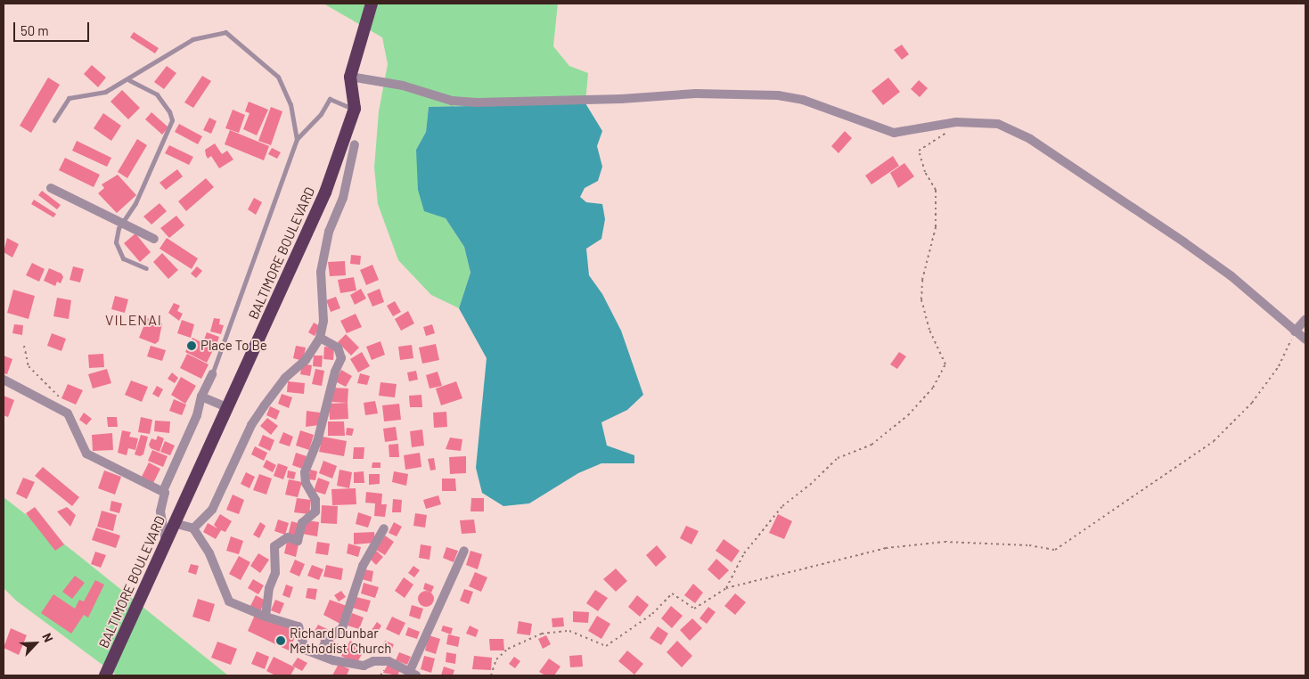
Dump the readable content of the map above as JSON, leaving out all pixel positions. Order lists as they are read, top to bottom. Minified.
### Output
{"streets":{"highway":["BALTIMORE BOULEVARD"]},"districts":["VILENAI"],"places":["Place To Be","Richard Dunbar Methodist Church"],"scale_bar":"50 m","north":"top right"}
